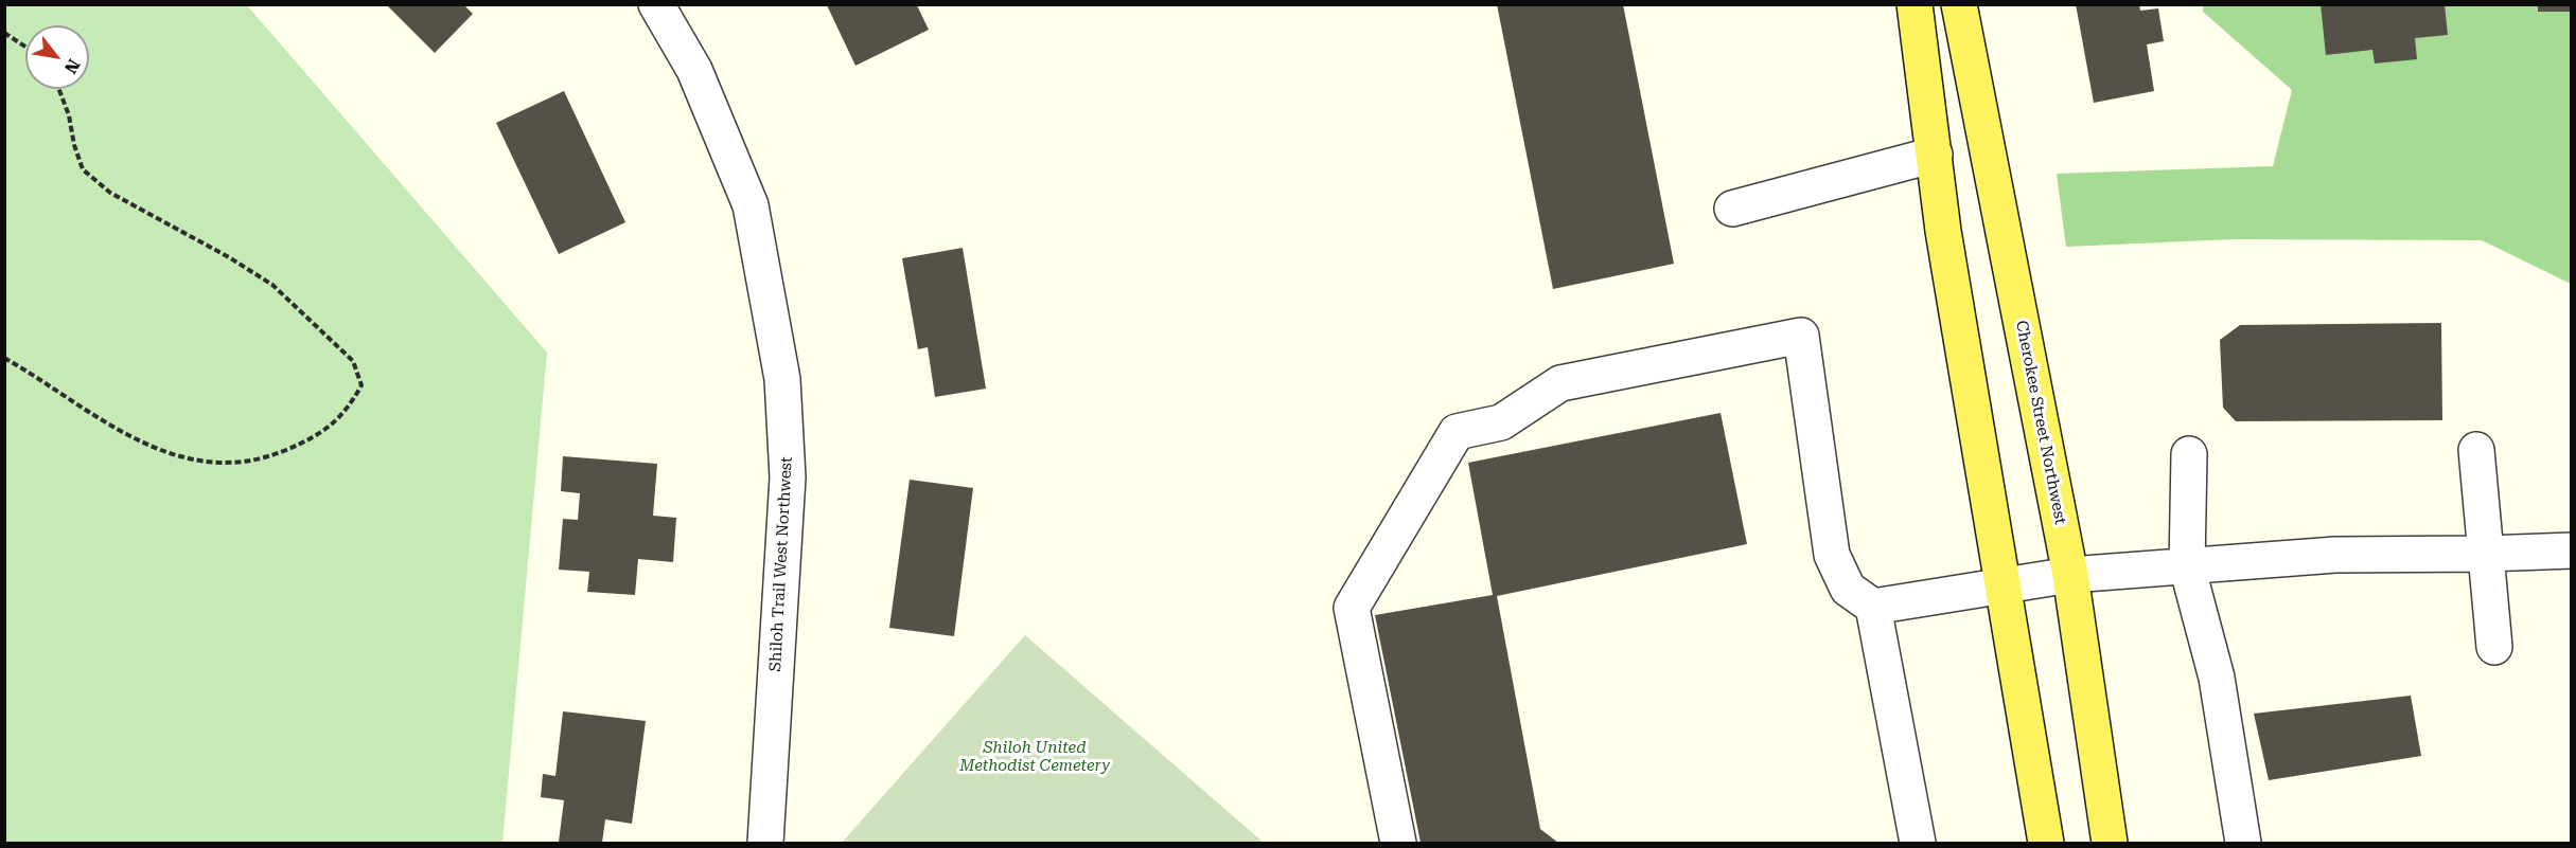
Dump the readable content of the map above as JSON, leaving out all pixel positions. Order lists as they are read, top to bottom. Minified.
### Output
{"streets":{"main road":["Cherokee Street Northwest"],"street":["Shiloh Trail West Northwest"]},"parks":["Shiloh United Methodist Cemetery"],"north":"bottom right"}
